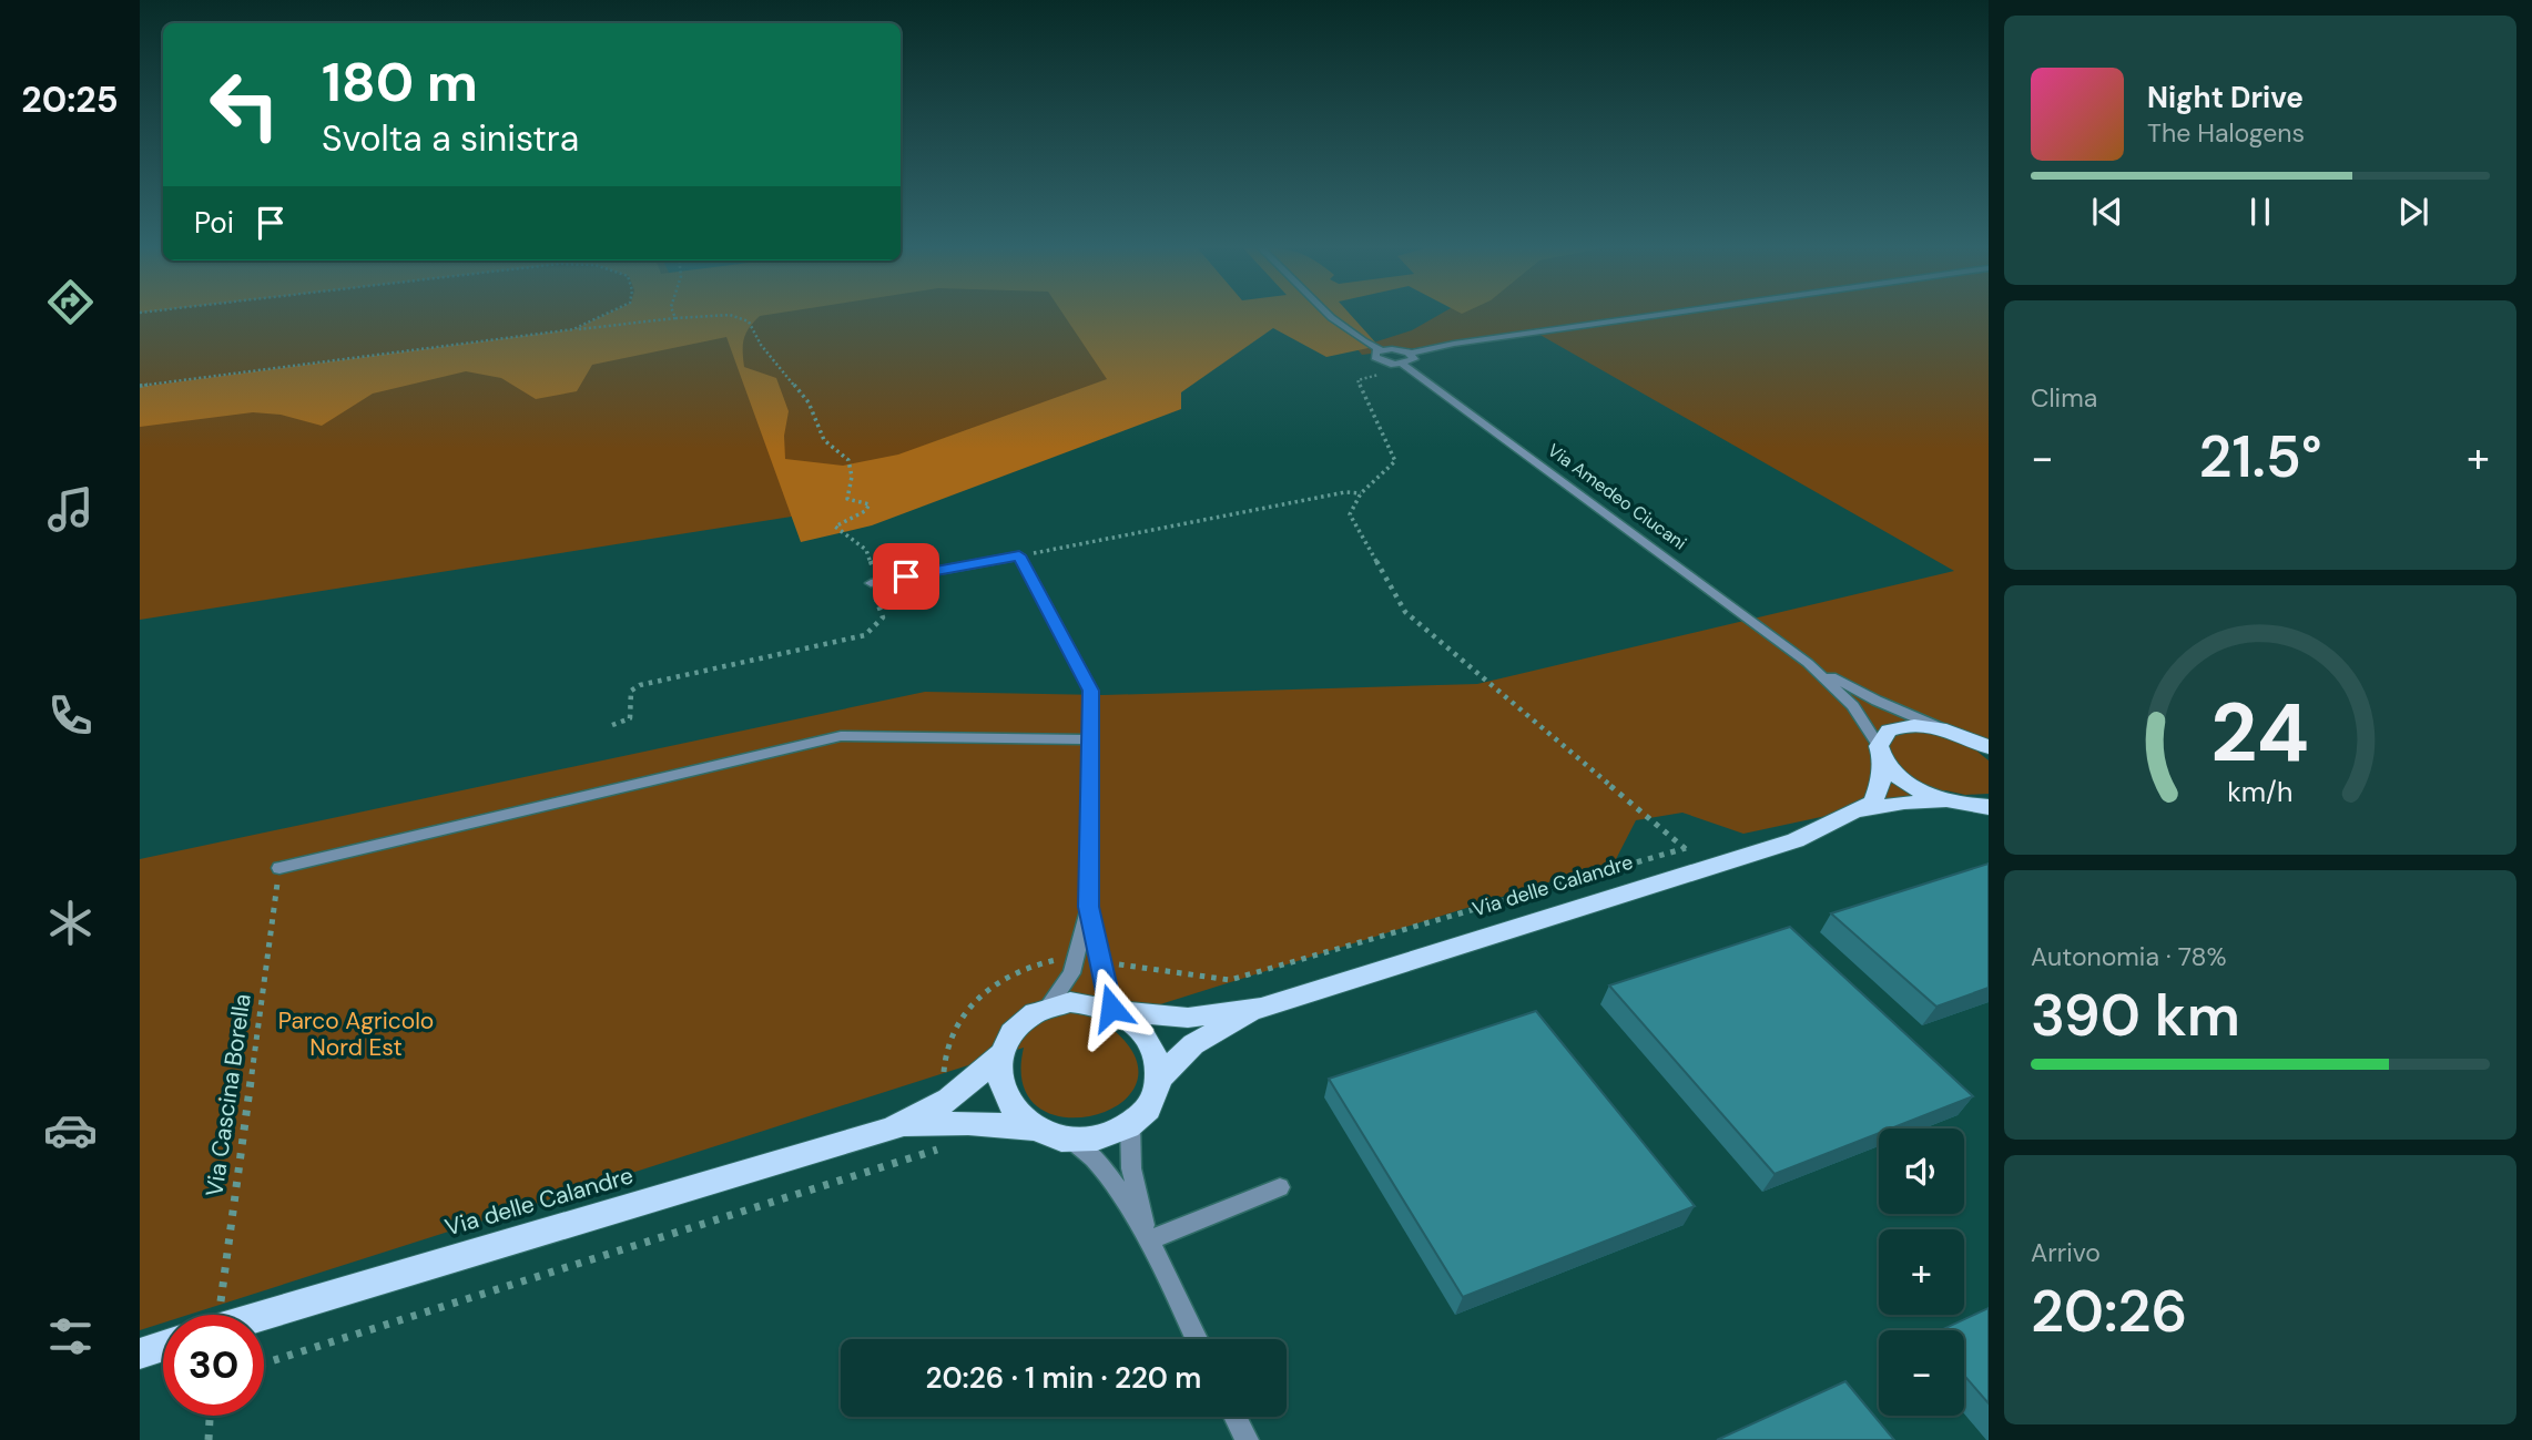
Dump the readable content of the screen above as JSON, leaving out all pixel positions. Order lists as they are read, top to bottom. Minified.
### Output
{"streets":{"main road":["Via Amedeo Ciucani","Via delle Calandre"],"path":["Via Cascina Borella"]},"crossings":[["Via Amedeo Ciucani","Via delle Calandre"]],"parks":["Parco Agricolo Nord Est"],"page":{"tabs":"20:25","turn":["180 m","Svolta a sinistra"],"song":["Night Drive","The Halogens"],"then":"Poi","tile":["Clima",["Autonomia · 78%","390 km"],["Arrivo","20:26"]],"heat":["−","21.5°","+"],"map_buttons":["+","−"],"limit":"30","trip":"20:26 · 1 min · 220 m","gauge":["24","km/h"]}}
